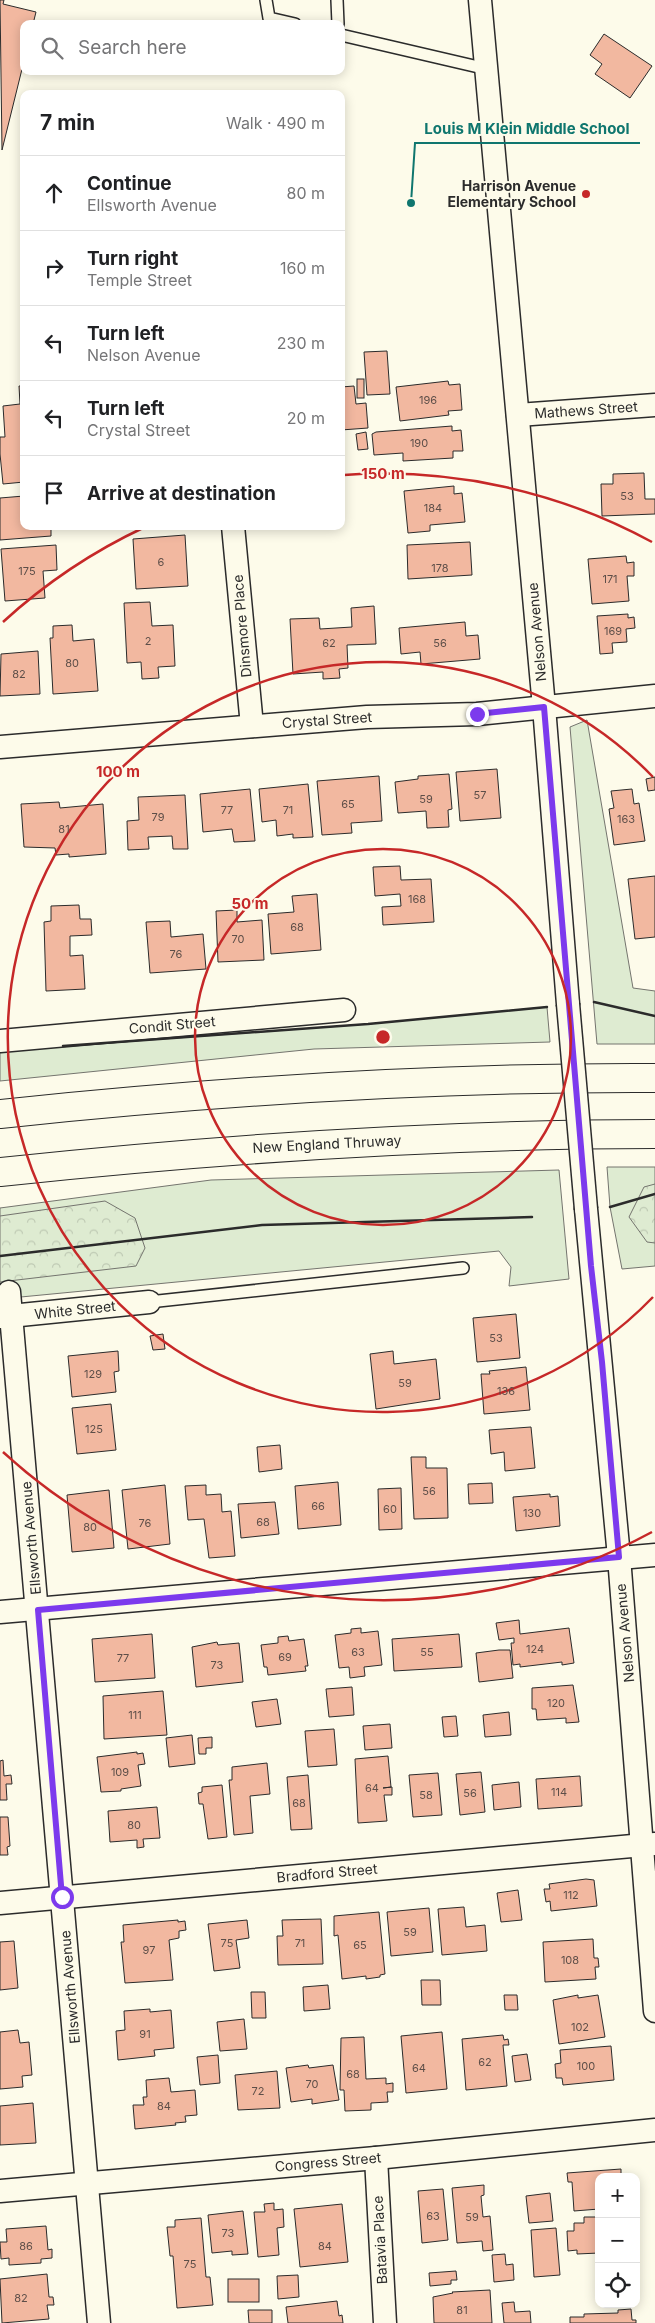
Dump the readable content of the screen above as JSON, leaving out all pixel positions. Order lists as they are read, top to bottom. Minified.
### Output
{"streets":{"highway":["New England Thruway"],"street":["Mathews Street","Dinsmore Place","Nelson Avenue","Crystal Street","Condit Street","White Street","Ellsworth Avenue","Bradford Street","Congress Street","Batavia Place"]},"crossings":[["Mathews Street","Nelson Avenue"],["Dinsmore Place","Crystal Street"],["Nelson Avenue","Crystal Street"],["Nelson Avenue","Bradford Street"],["White Street","Ellsworth Avenue"],["Ellsworth Avenue","Bradford Street"],["Ellsworth Avenue","Congress Street"],["Congress Street","Batavia Place"]],"places":["Harrison Avenue Elementary School","Louis M Klein Middle School"],"house_numbers":["196","190","53","184","6","178","175","171","169","2","62","56","80","82","57","59","65","77","71","79","163","81","168","68","70","76","53","129","59","136","125","56","66","60","130","68","76","80","124","63","55","69","77","73","120","111","109","64","114","56","58","68","80","112","59","75","71","65","97","108","102","91","62","100","64","68","70","72","84","63","59","73","86","84","75","82","81"],"page":{"search":"Search here","heading":["7 min","Walk · 490 m"],"list":[["Continue","Ellsworth Avenue","80 m"],["Turn right","Temple Street","160 m"],["Turn left","Nelson Avenue","230 m"],["Turn left","Crystal Street","20 m"],"Arrive at destination"],"map_buttons":["+","−"]},"rings":["150 m","100 m","50 m"]}
